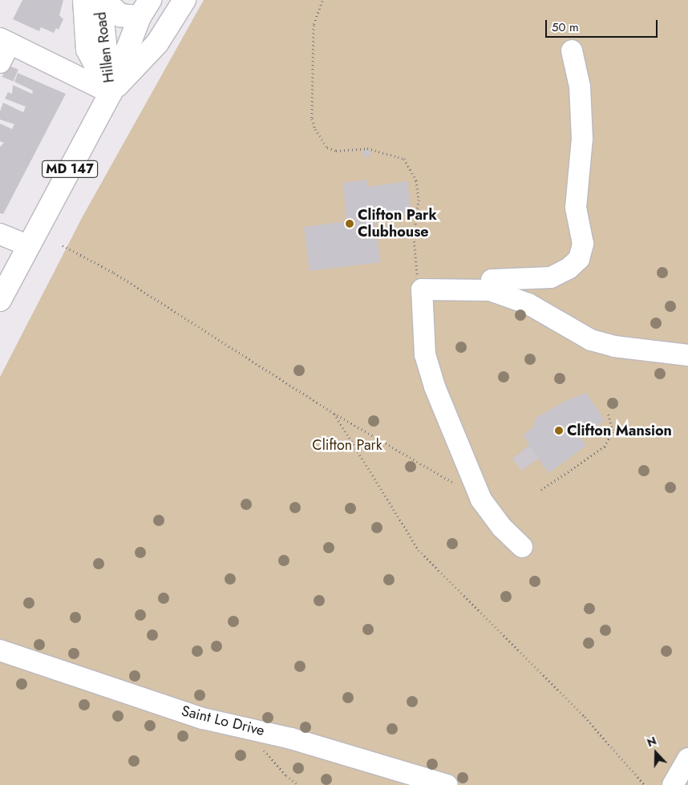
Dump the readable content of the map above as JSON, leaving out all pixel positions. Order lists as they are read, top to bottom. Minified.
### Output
{"streets":{"main road":["Hillen Road","MD 147"],"street":["Saint Lo Drive"]},"crossings":[["Hillen Road","MD 147"]],"parks":["Clifton Park"],"places":["Clifton Park Clubhouse","Clifton Mansion"],"scale_bar":"50 m","north":"top"}
